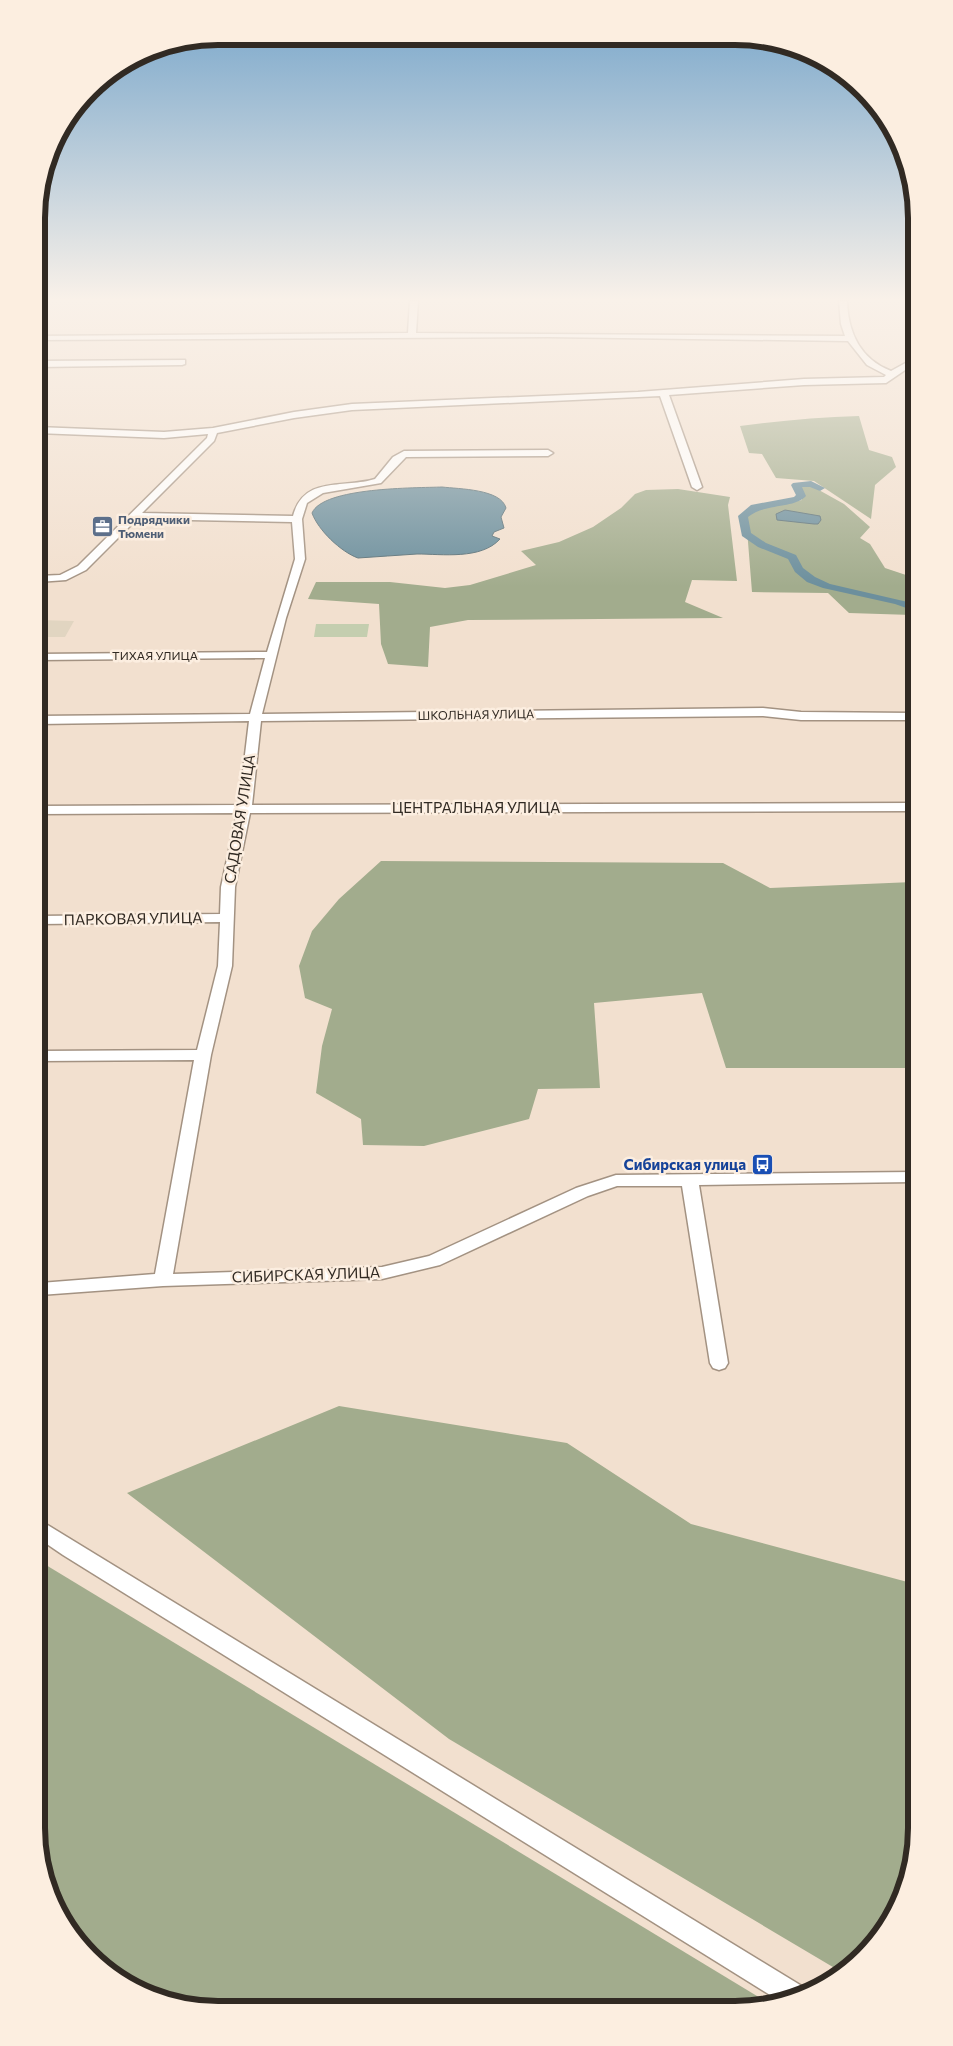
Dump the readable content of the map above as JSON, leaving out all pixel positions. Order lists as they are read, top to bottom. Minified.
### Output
{"streets":{"street":["ТИХАЯ УЛИЦА","ШКОЛЬНАЯ УЛИЦА","ЦЕНТРАЛЬНАЯ УЛИЦА","САДОВАЯ УЛИЦА","ПАРКОВАЯ УЛИЦА","СИБИРСКАЯ УЛИЦА"]},"crossings":[["ТИХАЯ УЛИЦА","САДОВАЯ УЛИЦА"],["ШКОЛЬНАЯ УЛИЦА","САДОВАЯ УЛИЦА"],["ЦЕНТРАЛЬНАЯ УЛИЦА","САДОВАЯ УЛИЦА"],["САДОВАЯ УЛИЦА","ПАРКОВАЯ УЛИЦА"],["САДОВАЯ УЛИЦА","СИБИРСКАЯ УЛИЦА"]],"places":{"office":["Подрядчики Тюмени"],"bus stop":["Сибирская улица"]}}
